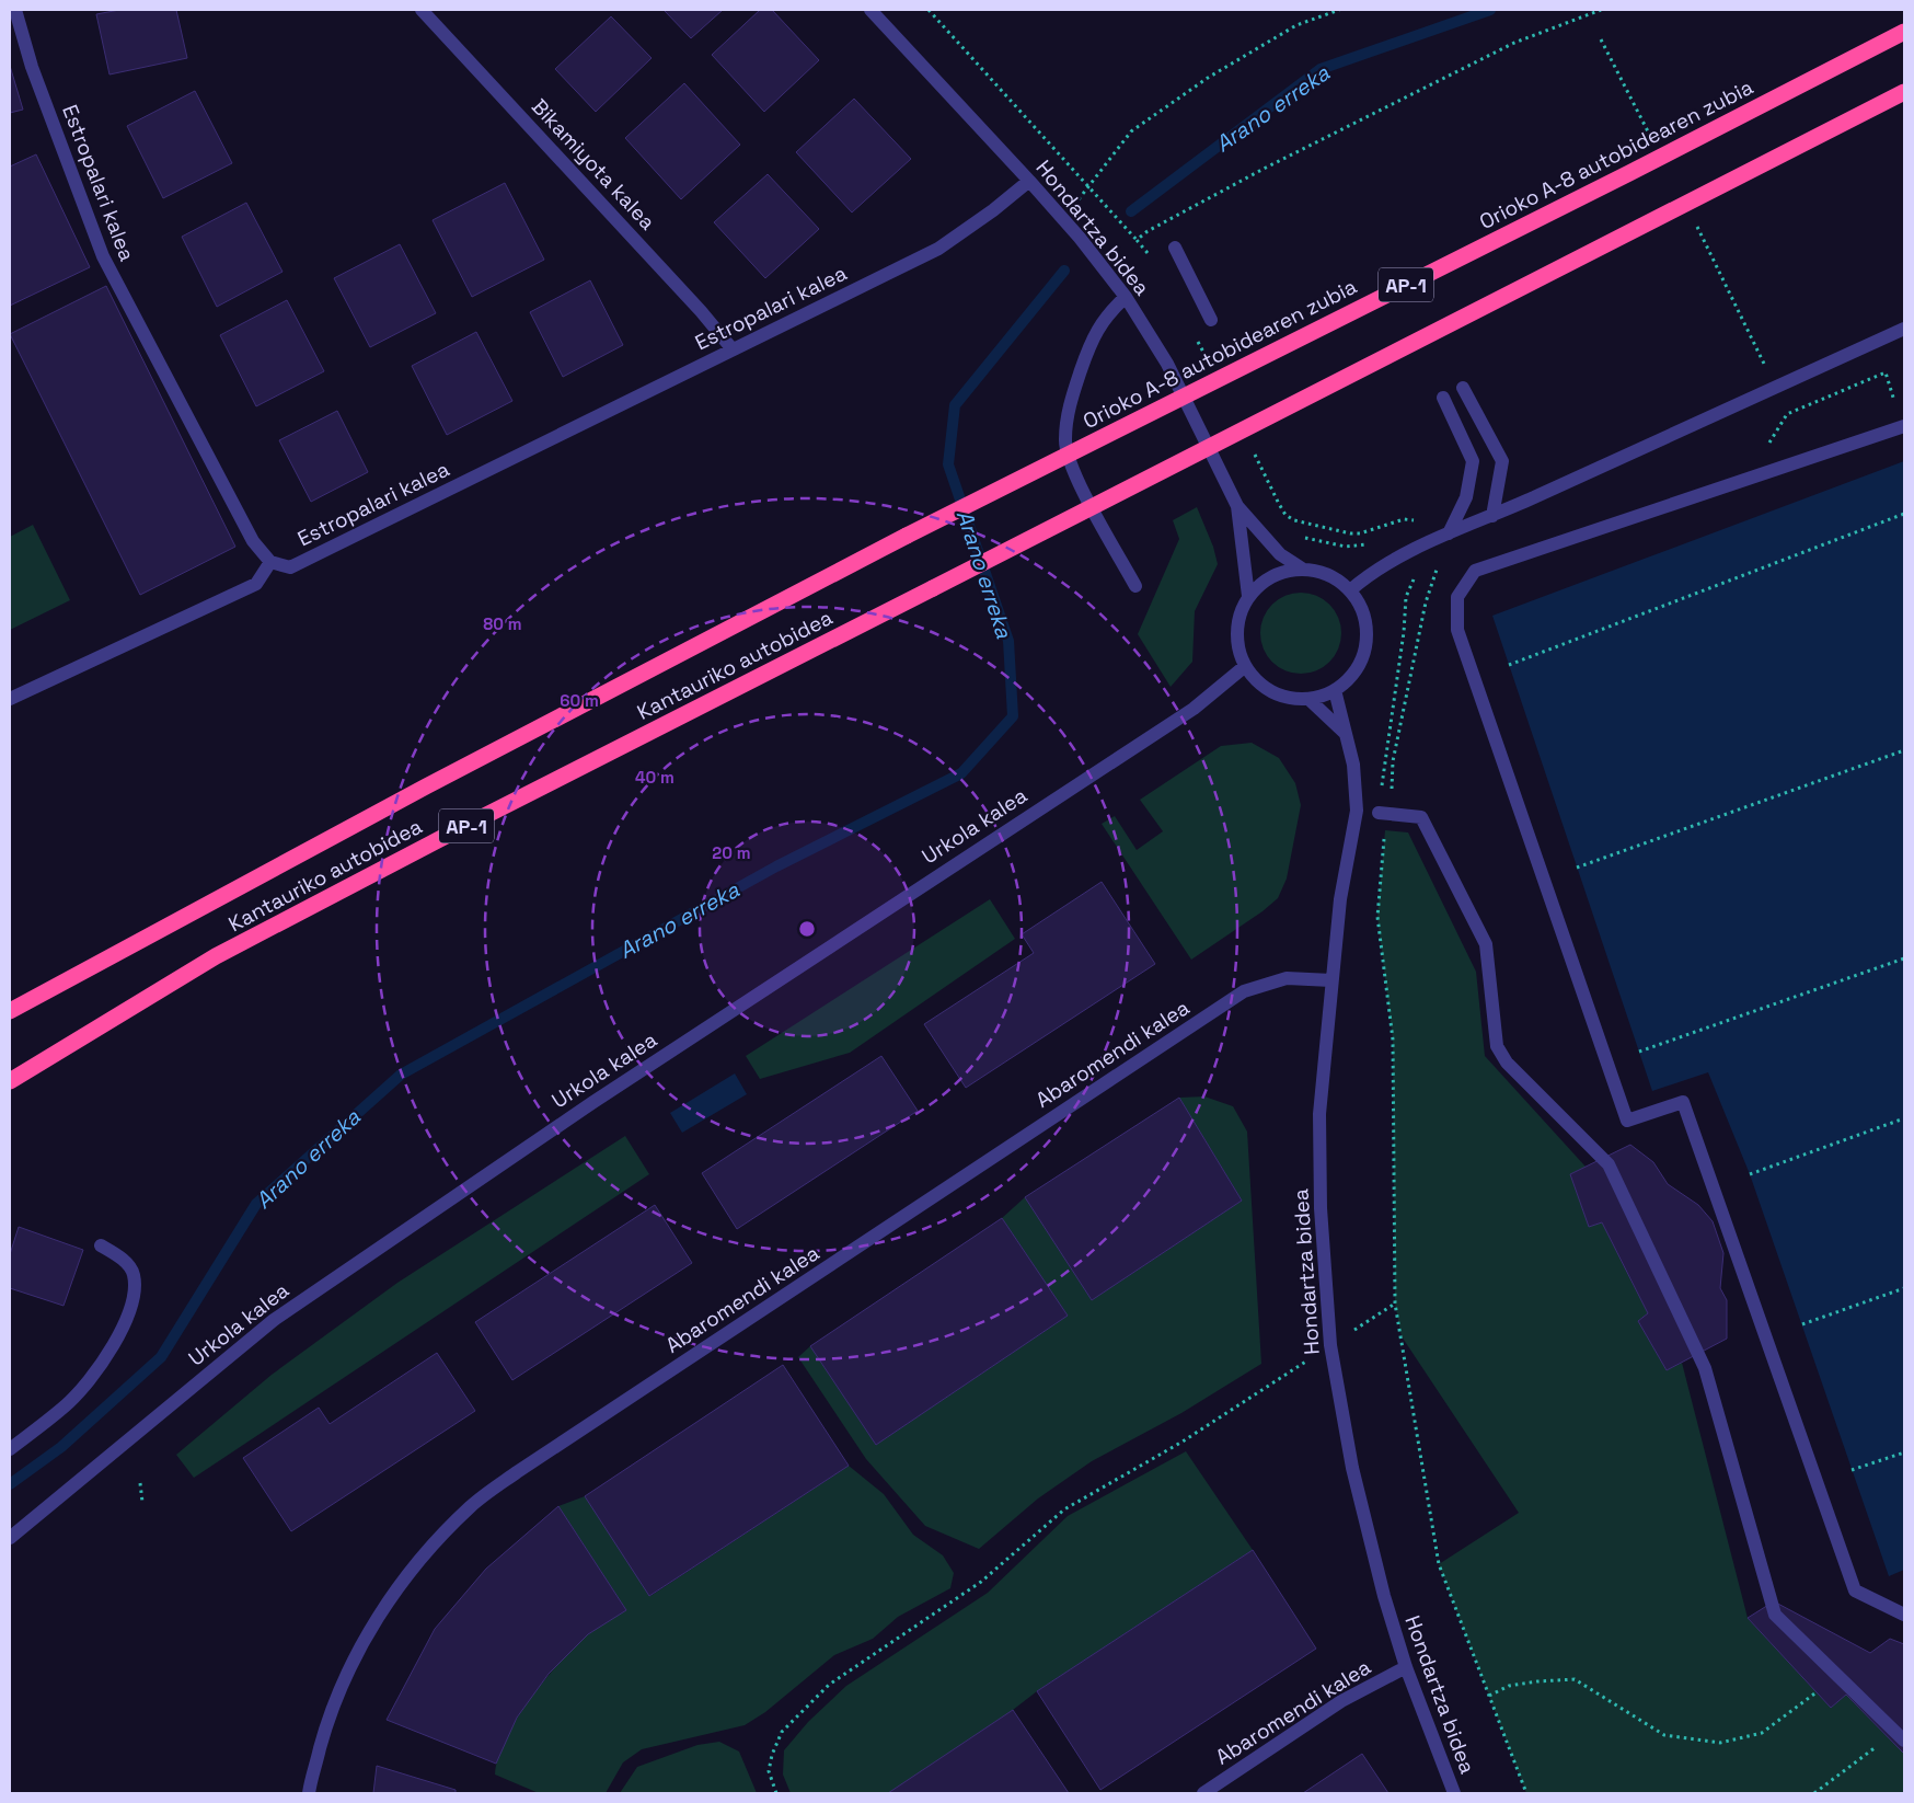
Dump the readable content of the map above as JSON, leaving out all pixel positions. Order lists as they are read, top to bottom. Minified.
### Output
{"streets":{"highway":["Orioko A-8 autobidearen zubia","AP-1","Kantauriko autobidea"],"street":["Bikamiyota kalea","Estropalari kalea","Hondartza bidea","Urkola kalea","Abaromendi kalea"]},"crossings":[["Orioko A-8 autobidearen zubia","Kantauriko autobidea"],["Bikamiyota kalea","Estropalari kalea"],["Estropalari kalea","Hondartza bidea"],["Hondartza bidea","Urkola kalea"],["Hondartza bidea","Abaromendi kalea"]],"water":["Arano erreka"],"rings":["80 m","60 m","40 m","20 m"]}
